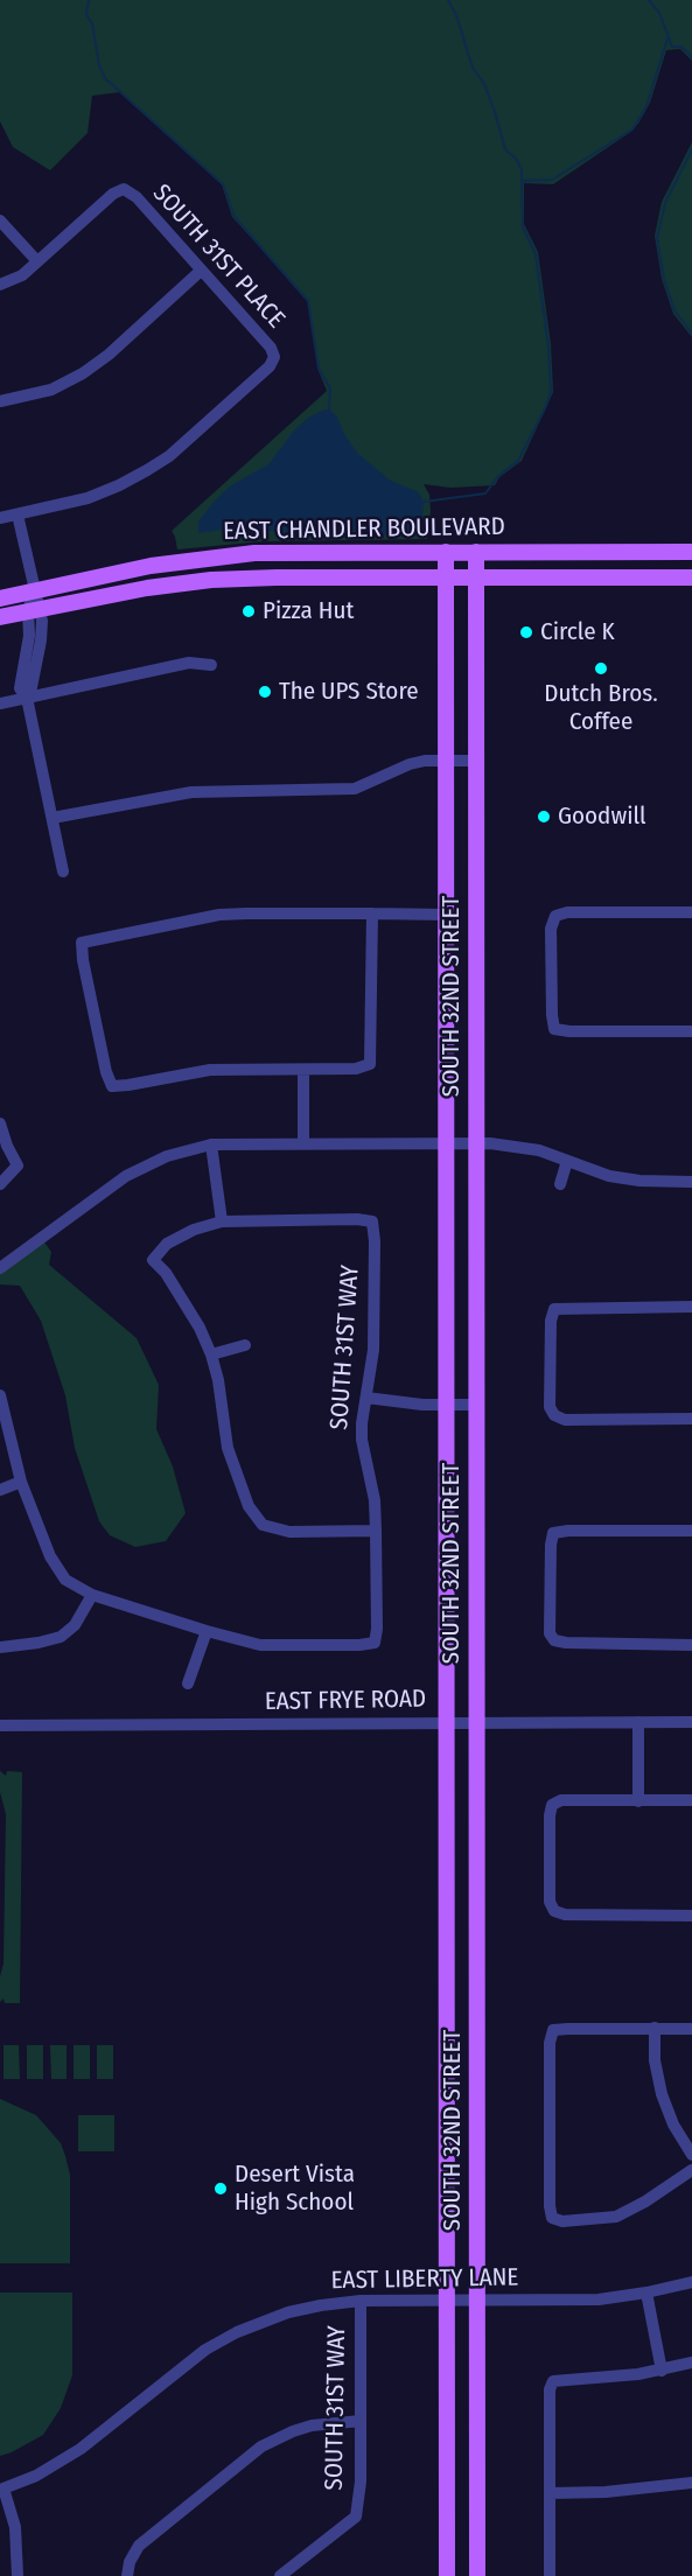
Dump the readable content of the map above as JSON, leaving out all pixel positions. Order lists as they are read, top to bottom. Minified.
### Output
{"streets":{"main road":["EAST CHANDLER BOULEVARD","SOUTH 32ND STREET"],"street":["SOUTH 31ST PLACE","SOUTH 31ST WAY","EAST FRYE ROAD","EAST LIBERTY LANE"]},"crossings":[["EAST CHANDLER BOULEVARD","SOUTH 32ND STREET"],["SOUTH 32ND STREET","EAST FRYE ROAD"],["SOUTH 32ND STREET","EAST LIBERTY LANE"],["SOUTH 31ST WAY","EAST LIBERTY LANE"]],"places":["Pizza Hut","Circle K","Dutch Bros. Coffee","The UPS Store","Goodwill","Desert Vista High School"]}
